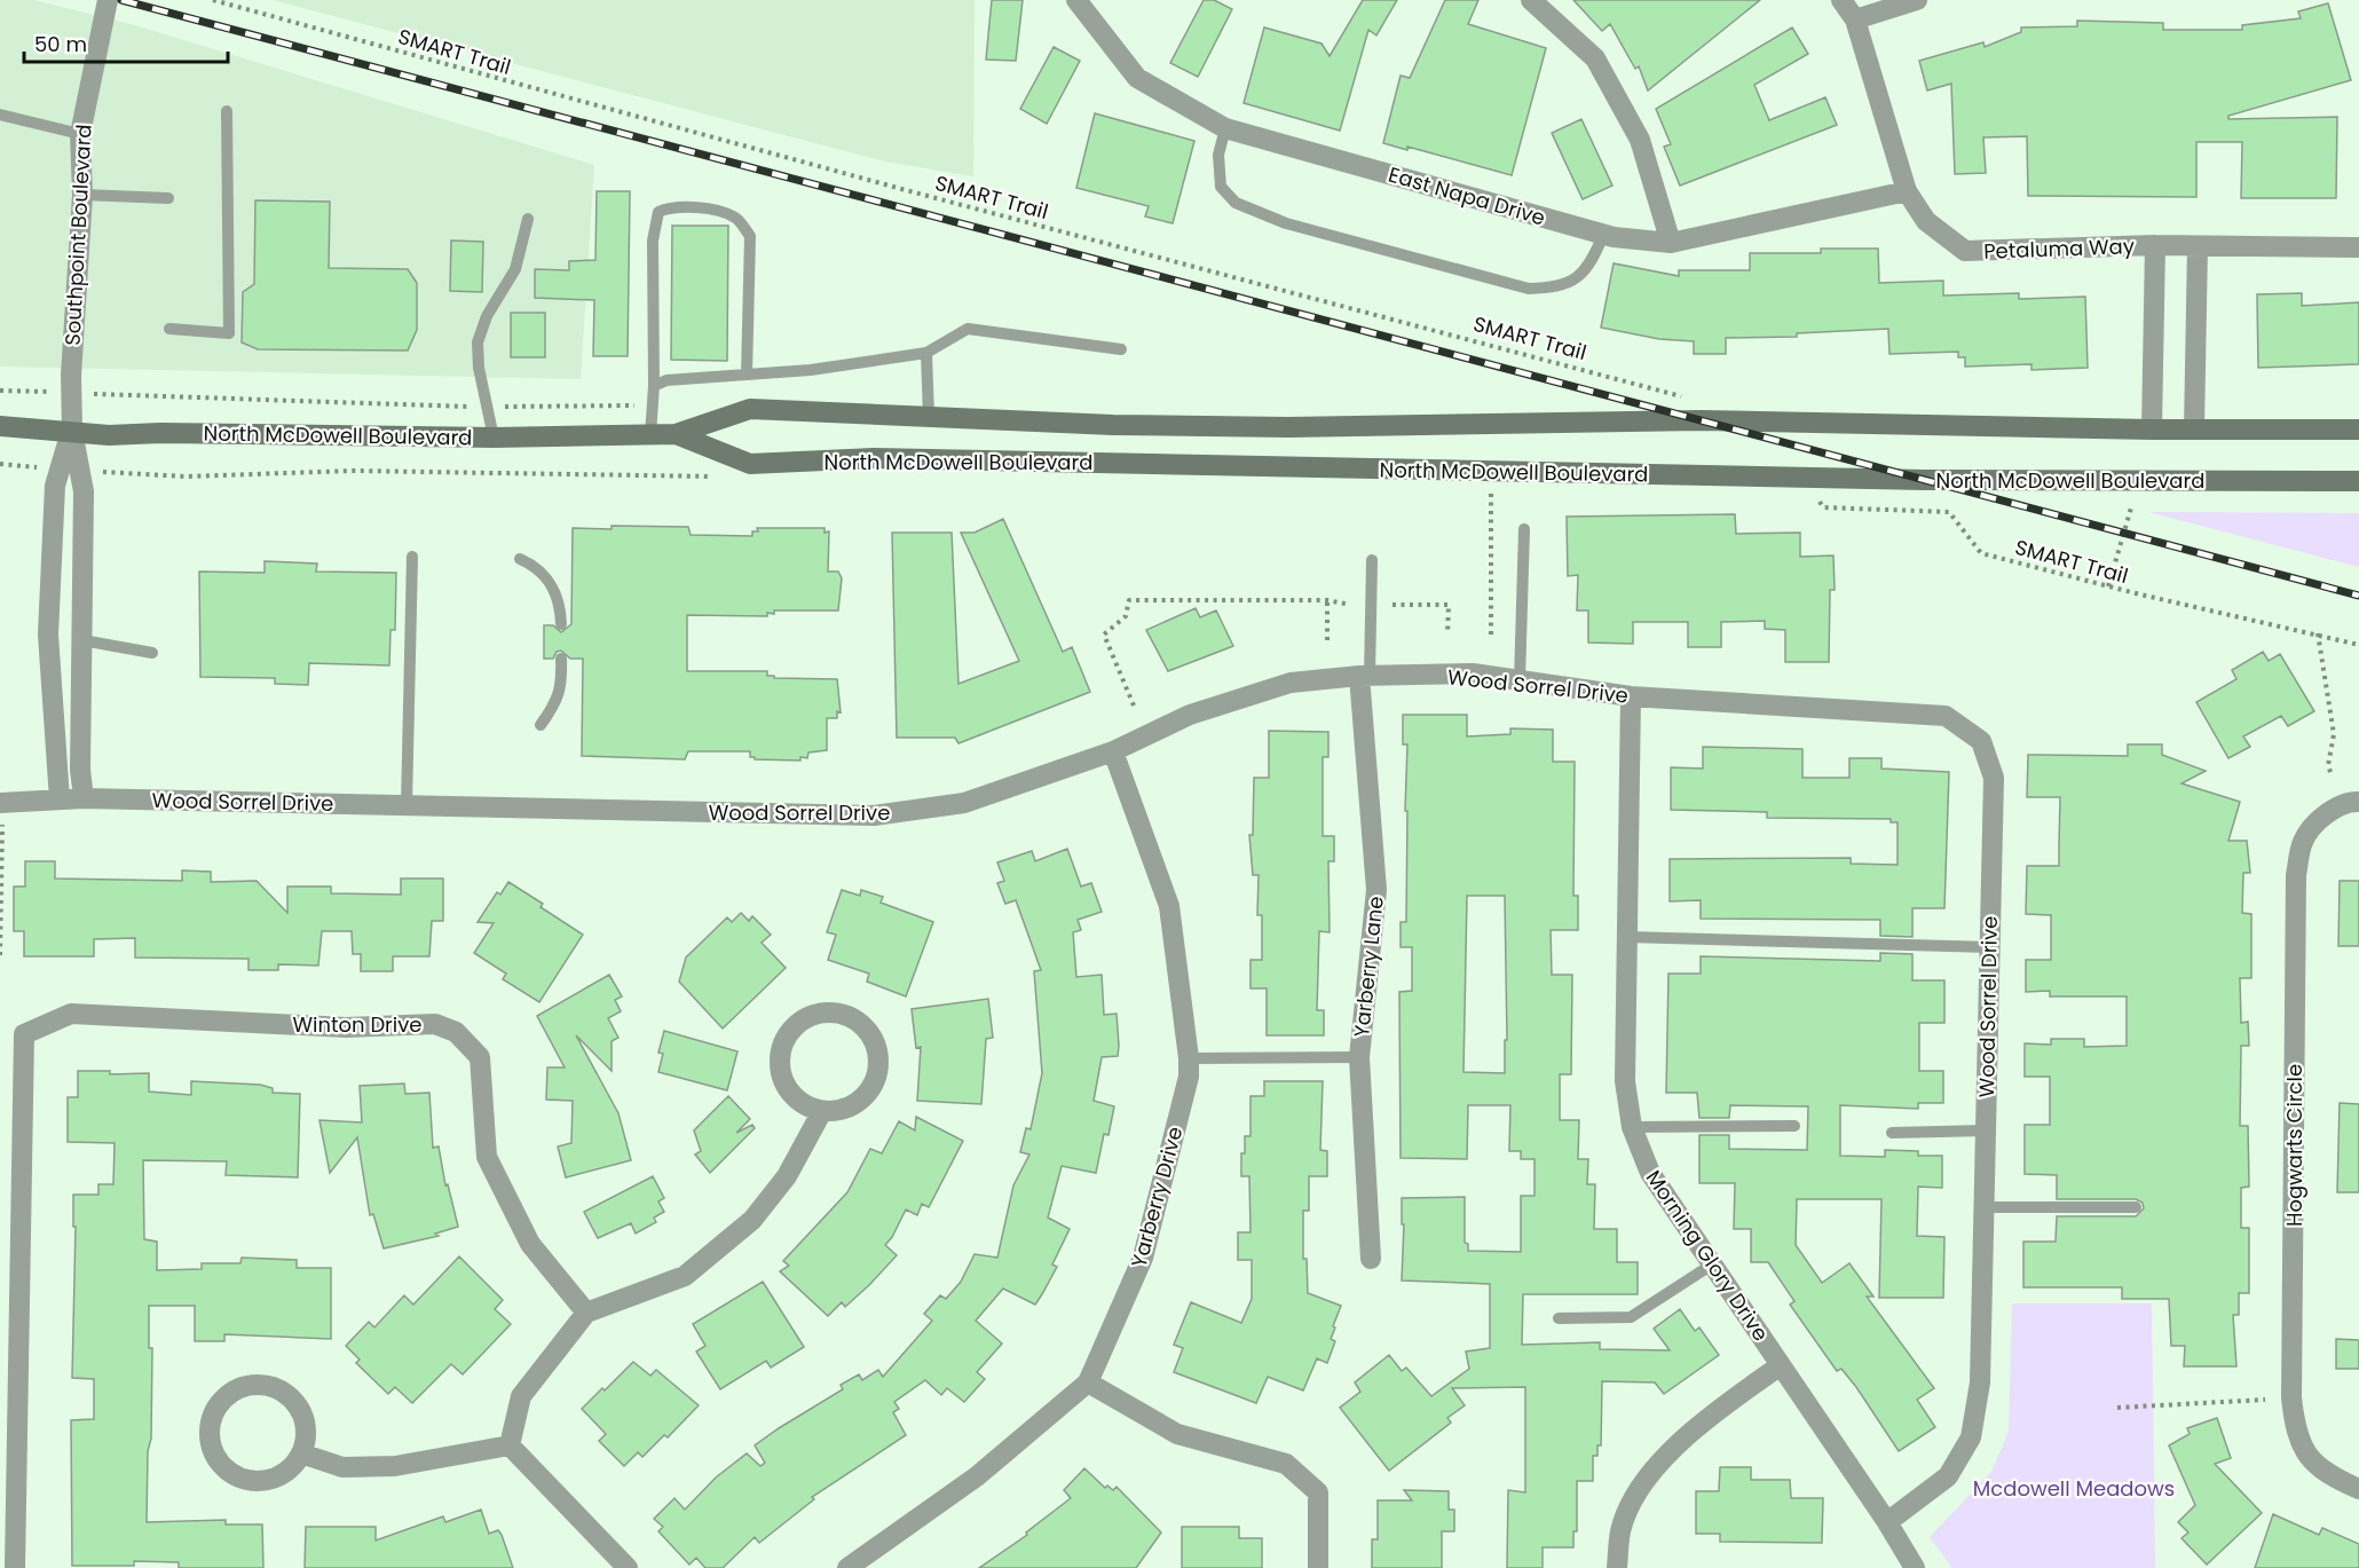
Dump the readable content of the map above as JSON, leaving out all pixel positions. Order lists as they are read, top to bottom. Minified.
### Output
{"streets":{"main road":["North McDowell Boulevard"],"street":["East Napa Drive","Southpoint Boulevard","Petaluma Way","Wood Sorrel Drive","Yarberry Lane","Winton Drive","Hogwarts Circle","Yarberry Drive","Morning Glory Drive"],"path":["SMART Trail"]},"crossings":[["SMART Trail","North McDowell Boulevard"],["East Napa Drive","Petaluma Way"],["Southpoint Boulevard","North McDowell Boulevard"],["Southpoint Boulevard","Wood Sorrel Drive"],["Wood Sorrel Drive","Yarberry Lane"],["Wood Sorrel Drive","Yarberry Drive"],["Wood Sorrel Drive","Morning Glory Drive"]],"parks":["Mcdowell Meadows"],"scale_bar":"50 m"}
